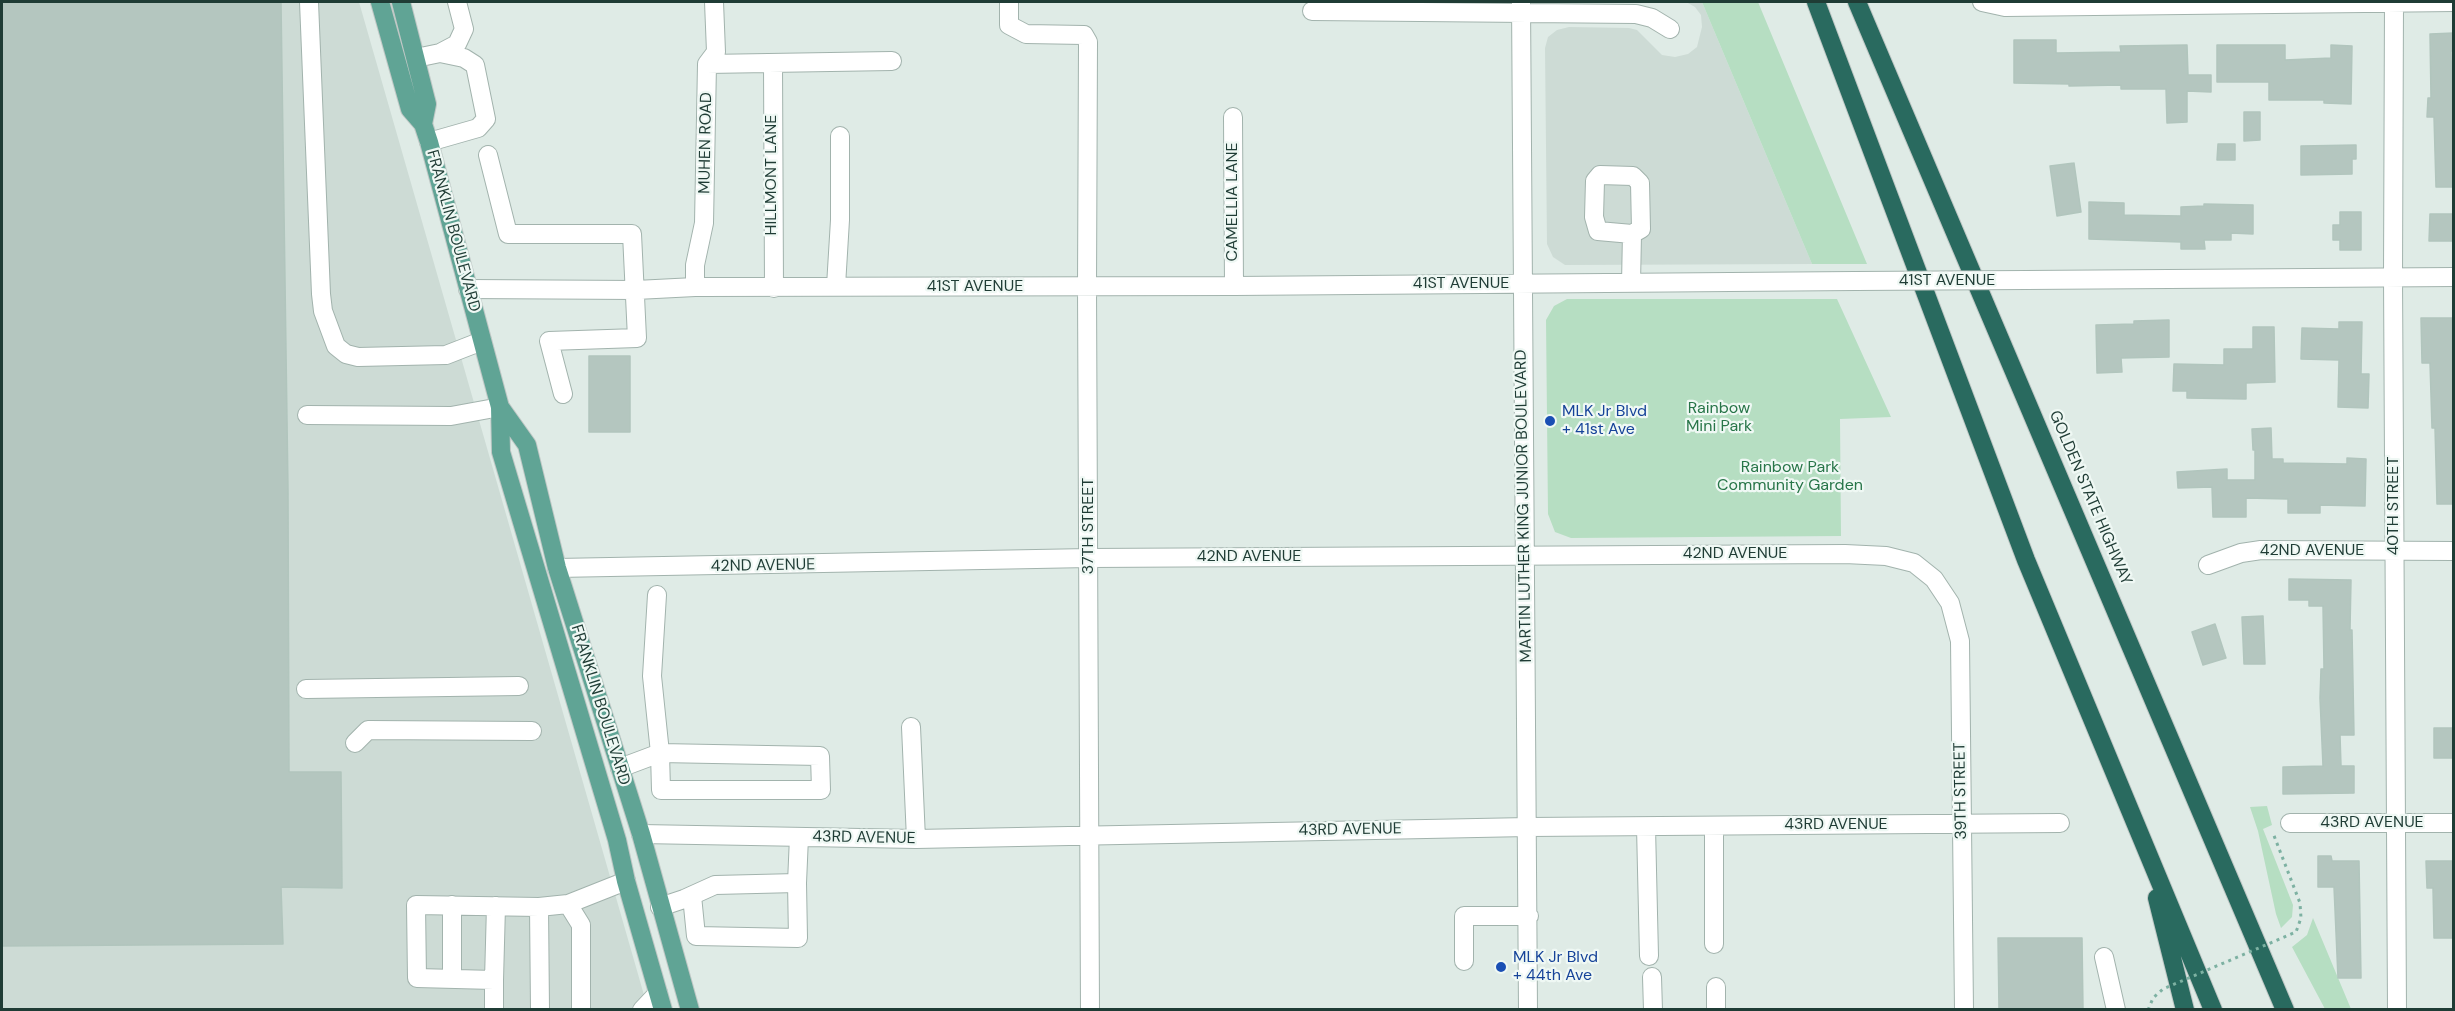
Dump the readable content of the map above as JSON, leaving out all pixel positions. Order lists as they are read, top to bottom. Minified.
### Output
{"streets":{"highway":["GOLDEN STATE HIGHWAY"],"main road":["FRANKLIN BOULEVARD"],"street":["MUHEN ROAD","HILLMONT LANE","CAMELLIA LANE","41ST AVENUE","MARTIN LUTHER KING JUNIOR BOULEVARD","40TH STREET","37TH STREET","42ND AVENUE","39TH STREET","43RD AVENUE"]},"crossings":[["MUHEN ROAD","41ST AVENUE"],["HILLMONT LANE","41ST AVENUE"],["CAMELLIA LANE","41ST AVENUE"],["FRANKLIN BOULEVARD","41ST AVENUE"],["FRANKLIN BOULEVARD","42ND AVENUE"],["FRANKLIN BOULEVARD","43RD AVENUE"],["41ST AVENUE","MARTIN LUTHER KING JUNIOR BOULEVARD"],["41ST AVENUE","40TH STREET"],["41ST AVENUE","37TH STREET"],["MARTIN LUTHER KING JUNIOR BOULEVARD","42ND AVENUE"],["MARTIN LUTHER KING JUNIOR BOULEVARD","43RD AVENUE"],["40TH STREET","42ND AVENUE"],["40TH STREET","43RD AVENUE"],["37TH STREET","42ND AVENUE"],["37TH STREET","43RD AVENUE"],["42ND AVENUE","39TH STREET"],["39TH STREET","43RD AVENUE"]],"parks":["Rainbow Mini Park","Rainbow Park Community Garden"],"places":["MLK Jr Blvd + 41st Ave","MLK Jr Blvd + 44th Ave"]}
